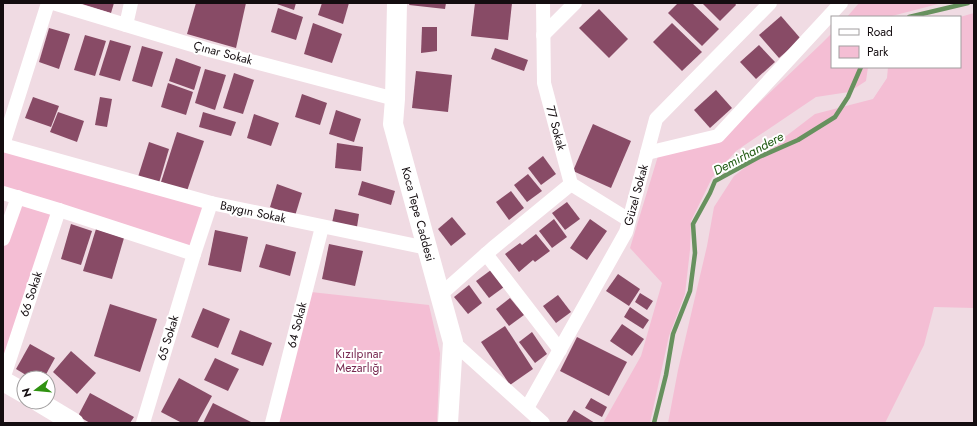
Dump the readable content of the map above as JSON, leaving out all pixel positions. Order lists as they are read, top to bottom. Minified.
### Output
{"streets":{"main road":["Koca Tepe Caddesi"],"street":["Çınar Sokak","77 Sokak","Güzel Sokak","Baygın Sokak","66 Sokak","64 Sokak","65 Sokak"]},"crossings":[["Çınar Sokak","Koca Tepe Caddesi"],["Baygın Sokak","Koca Tepe Caddesi"],["Baygın Sokak","64 Sokak"],["Baygın Sokak","65 Sokak"]],"water":["Demirhandere"],"parks":["Kızılpınar Mezarlığı"],"legend":["Road","Park"],"north":"left"}
